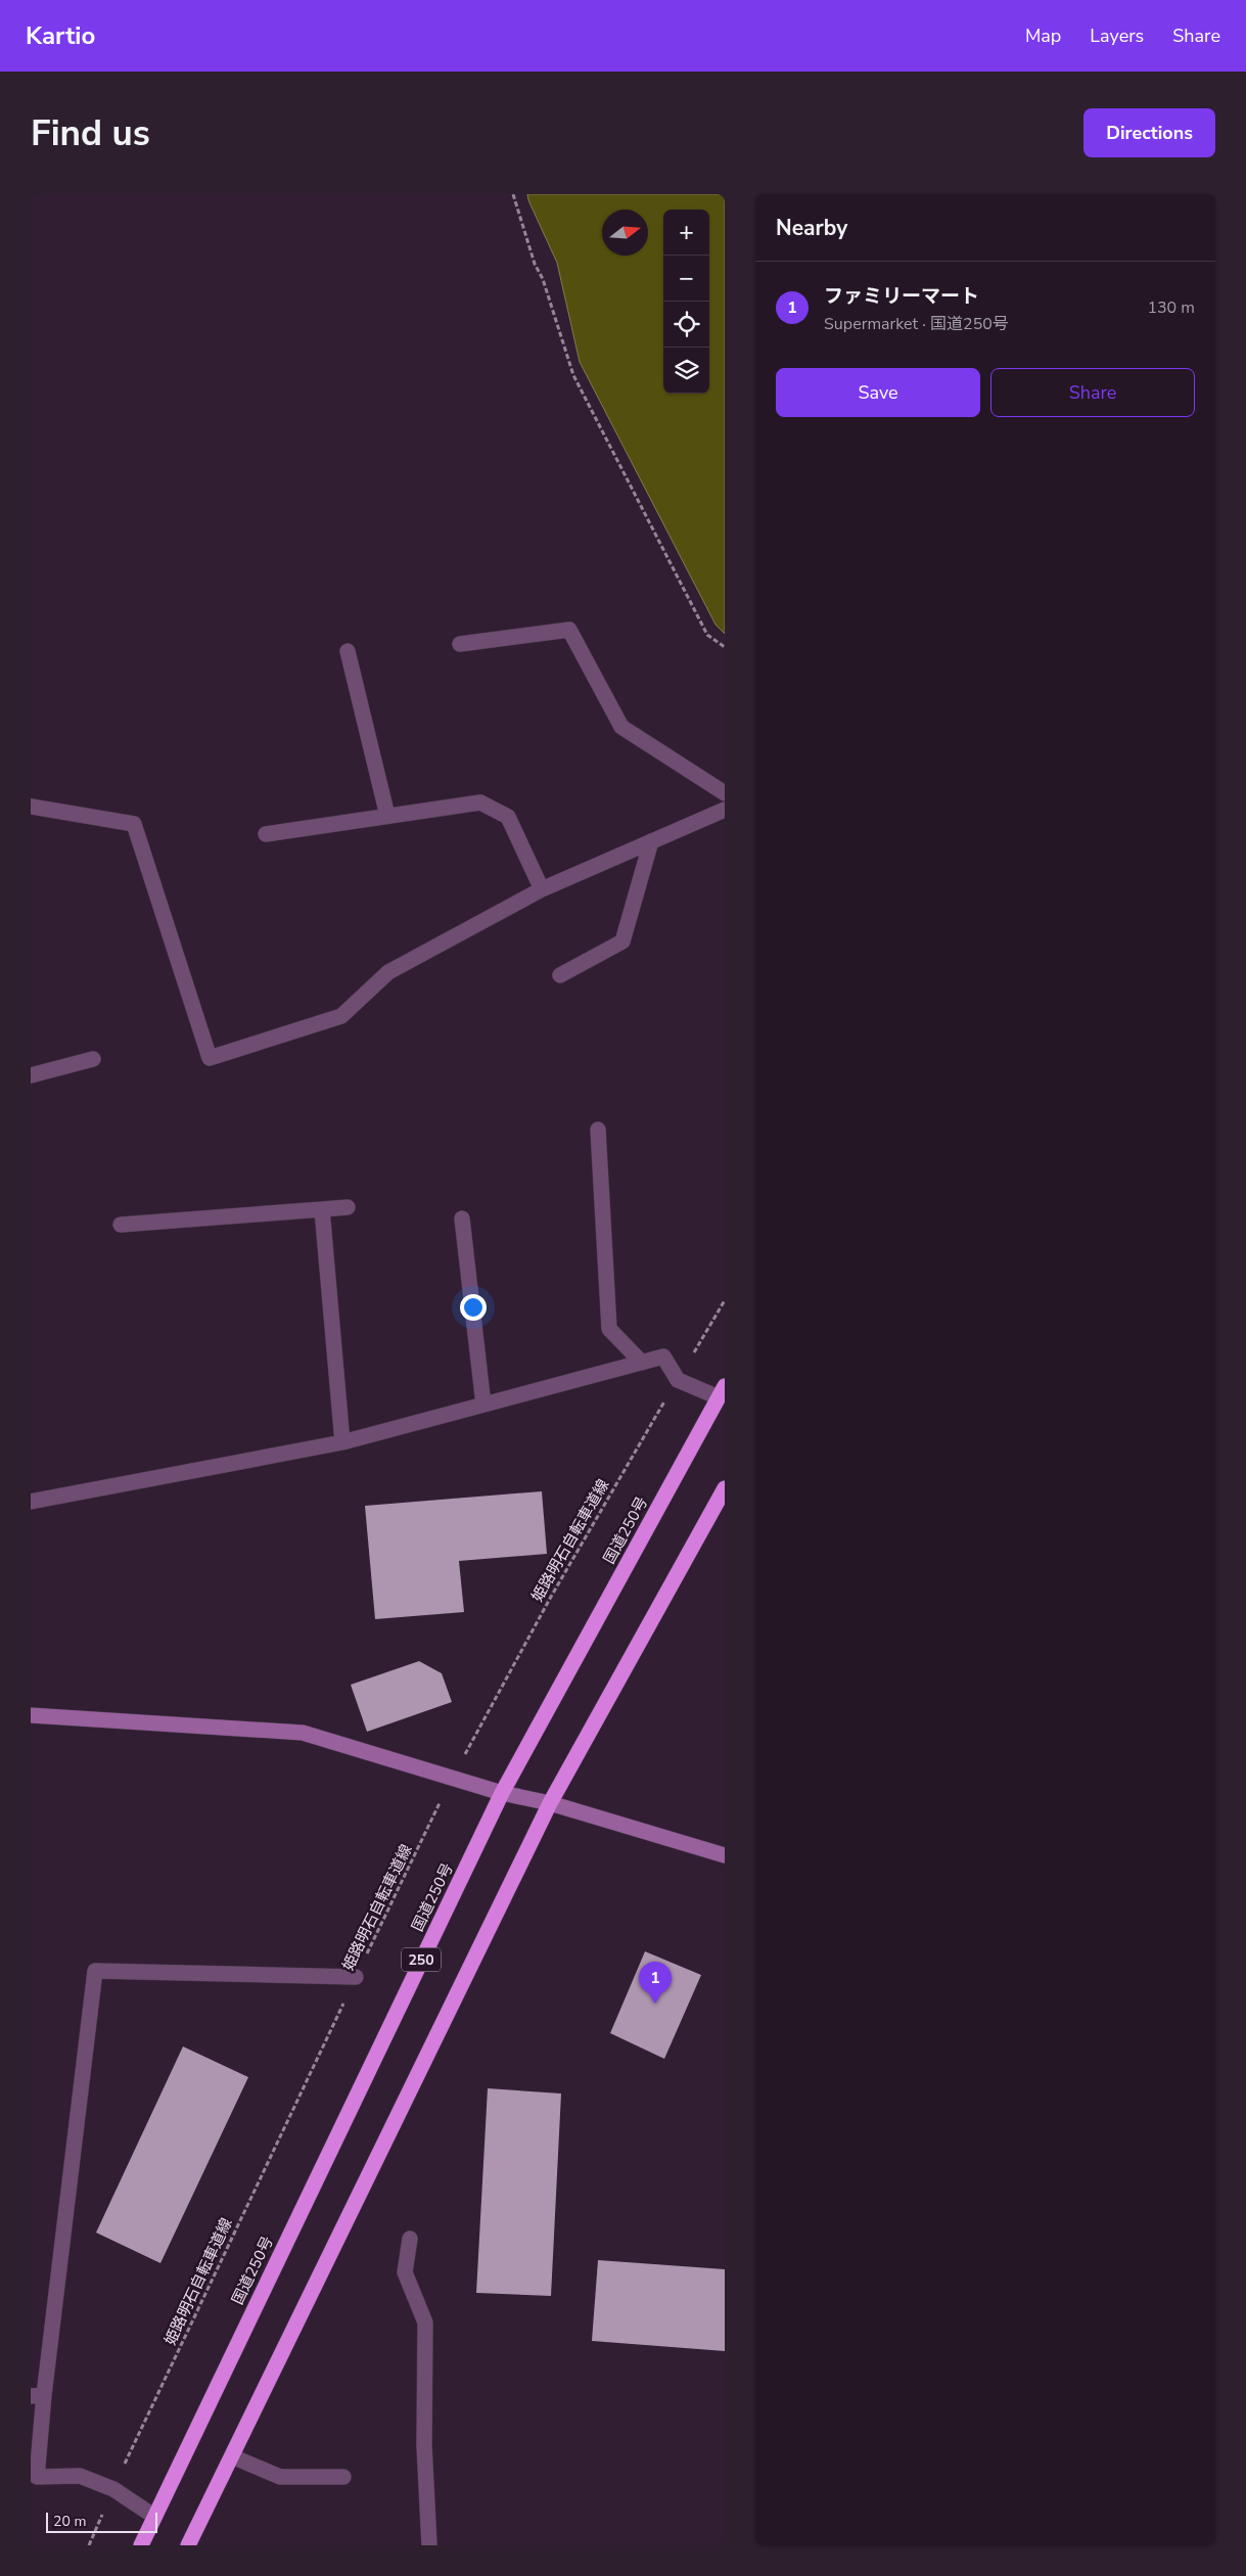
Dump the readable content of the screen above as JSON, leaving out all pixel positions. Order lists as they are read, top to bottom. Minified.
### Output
{"streets":{"highway":["国道250号","250"],"path":["姫路明石自転車道線"]},"scale_bar":"20 m","north":"right","page":{"header":"Kartio","nav":["Map","Layers","Share"],"buttons":["Directions",["Save","Share"]],"title":"Find us","heading":"Nearby","map_buttons":["+","−"],"list":[{"mark":"1","name":"ファミリーマート","note":"Supermarket · 国道250号","value":"130 m"}],"pins":"1","scale":"20 m"}}
